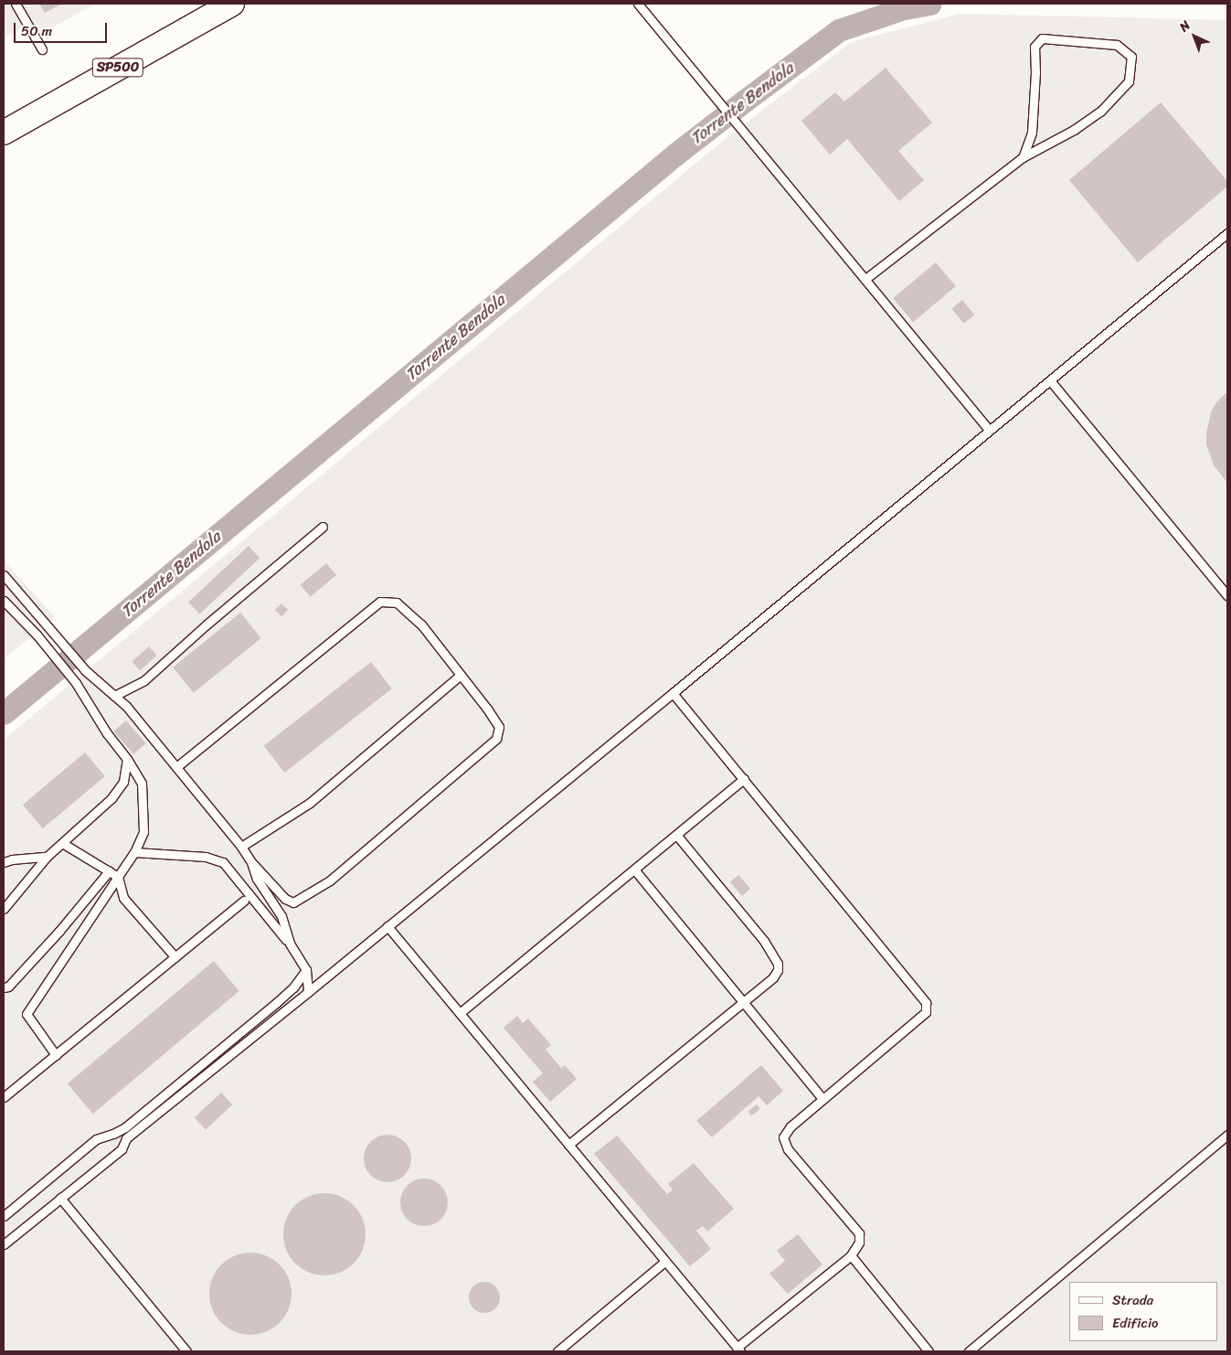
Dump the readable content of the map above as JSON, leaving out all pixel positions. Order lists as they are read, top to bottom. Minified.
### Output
{"streets":{"main road":["SP500"]},"water":["Torrente Bendola"],"legend":["Strada","Edificio"],"scale_bar":"50 m","north":"top left"}
